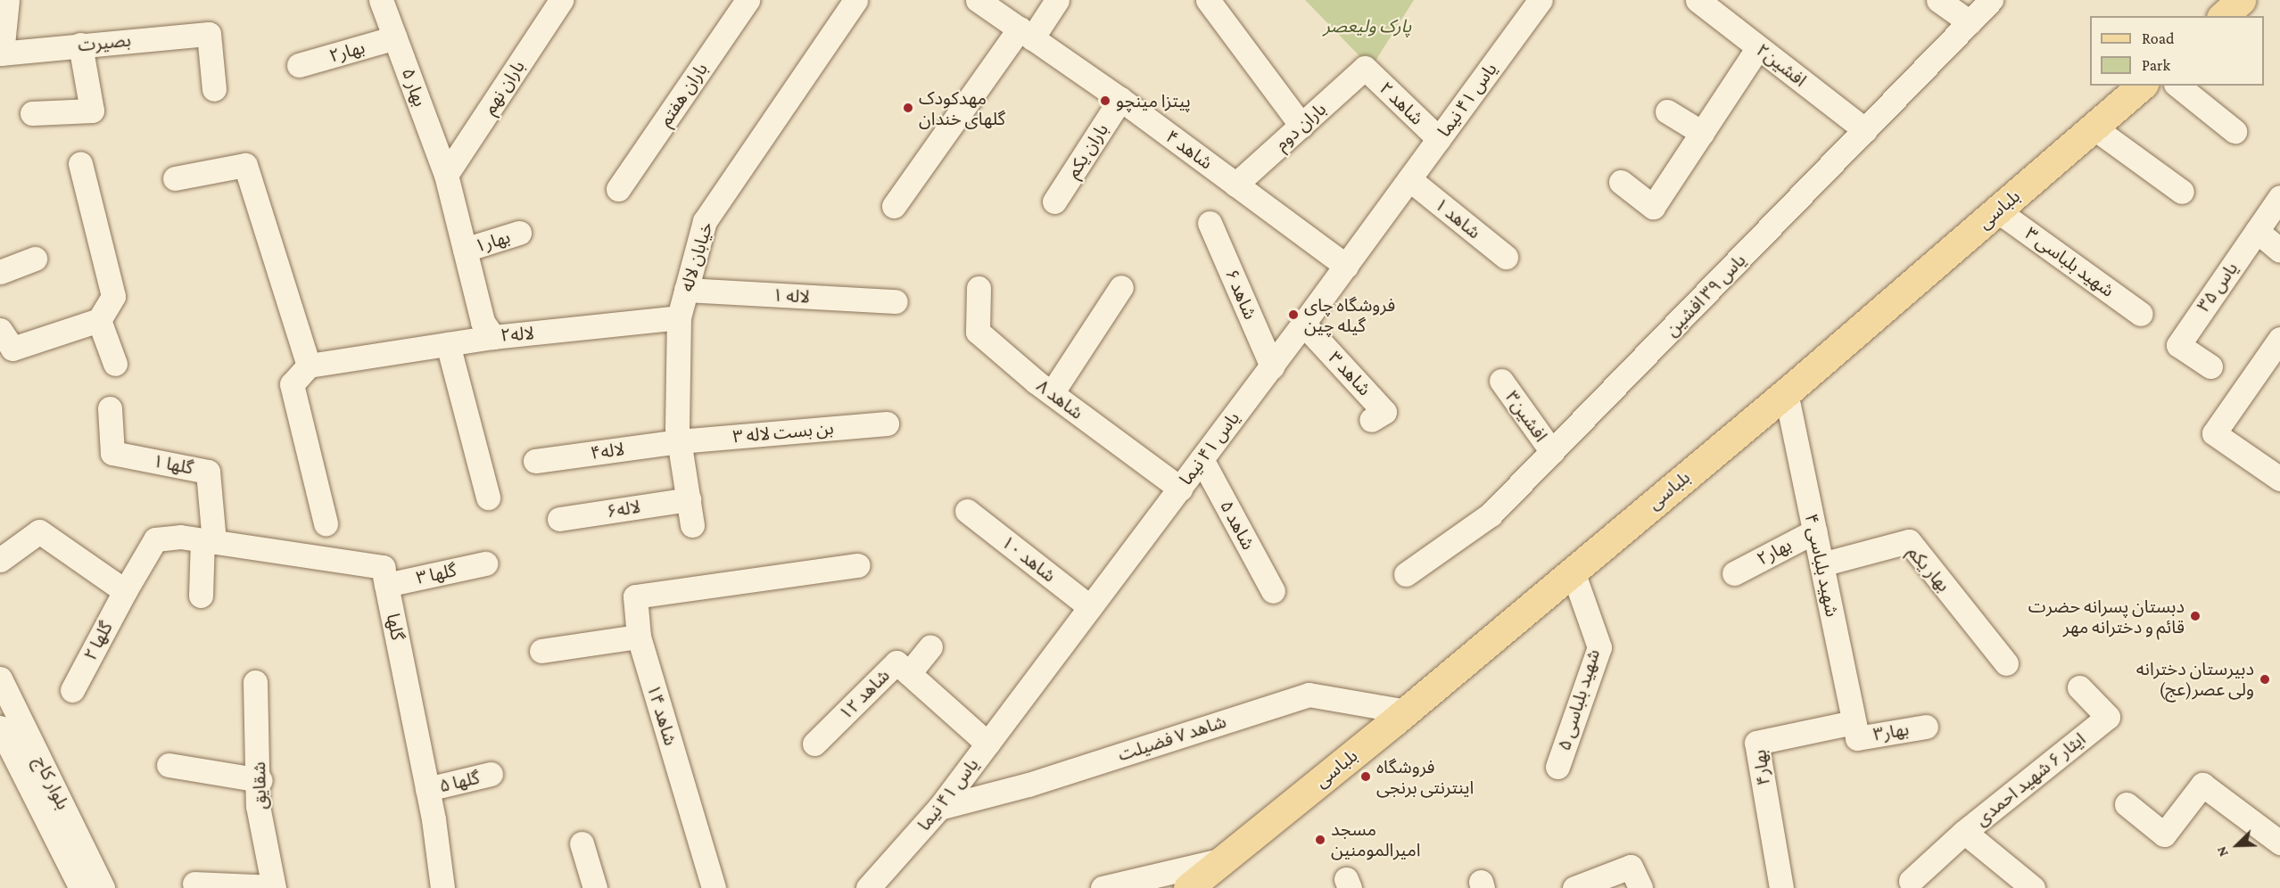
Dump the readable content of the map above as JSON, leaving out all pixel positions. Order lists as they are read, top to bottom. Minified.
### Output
{"streets":{"main road":["بلباسی"],"street":["بصیرت","بهار۲","افشین۲","بهار ۵","باران نهم","باران هفتم","یاس ۴۱ نیما","شاهد ۲","باران دوم","شاهد ۴","باران یکم","شاهد ۱","بهار۱","خیابان لاله","شهید بلباسی ۳","یاس ۳۵","شاهد ۶","یاس ۳۹ افشین","لاله ۱","لاله۲","شاهد ۳","شاهد ۸","افشین۳","بن بست لاله ۳","لاله۴","گلها ۱","لاله۶","شاهد ۵","شاهد ۱۰","شهید بلباسی ۴","بهار یکم","گلها ۳","گلها","گلها ۲","شاهد ۱۲","شهید بلباسی ۵","شاهد ۱۴","بهار۳","شاهد ۷ فضیلت","بهار۴","ایثار ۶ شهید احمدی","گلها ۵","بلوار کاج","شقایق"]},"crossings":[["بهار۲","بهار ۵"],["بهار۲","شهید بلباسی ۴"],["افشین۲","یاس ۳۹ افشین"],["بهار ۵","باران نهم"],["بهار ۵","لاله۲"],["باران نهم","لاله۲"],["یاس ۴۱ نیما","شاهد ۲"],["یاس ۴۱ نیما","شاهد ۴"],["یاس ۴۱ نیما","شاهد ۱"],["یاس ۴۱ نیما","شاهد ۶"],["یاس ۴۱ نیما","شاهد ۳"],["یاس ۴۱ نیما","شاهد ۸"],["یاس ۴۱ نیما","شاهد ۵"],["یاس ۴۱ نیما","شاهد ۱۰"],["یاس ۴۱ نیما","شاهد ۱۲"],["یاس ۴۱ نیما","شاهد ۷ فضیلت"],["شاهد ۲","باران دوم"],["باران دوم","شاهد ۴"],["شاهد ۴","باران یکم"],["بلباسی","شهید بلباسی ۳"],["بلباسی","شهید بلباسی ۴"],["بلباسی","شهید بلباسی ۵"],["بلباسی","شاهد ۷ فضیلت"],["بهار۱","لاله۲"],["خیابان لاله","لاله ۱"],["خیابان لاله","لاله۲"],["خیابان لاله","بن بست لاله ۳"],["خیابان لاله","لاله۴"],["خیابان لاله","لاله۶"],["یاس ۳۹ افشین","افشین۳"],["بن بست لاله ۳","لاله۴"],["گلها ۱","گلها"],["گلها ۱","گلها ۲"],["شهید بلباسی ۴","بهار یکم"],["شهید بلباسی ۴","بهار۳"],["شهید بلباسی ۴","بهار۴"],["گلها ۳","گلها"],["گلها","گلها ۲"],["گلها","گلها ۵"],["بهار۳","بهار۴"]],"parks":["پارک ولیعصر"],"places":["پیتزا مینچو","مهدکودک گلهای خندان","فروشگاه چای گیله‌ چین","دبستان پسرانه حضرت قائم و دخترانه مهر","دبیرستان دخترانه ولی عصر(عج)","فروشگاه اینترنتی برنجی","مسجد امیرالمومنین"],"legend":["Road","Park"],"north":"bottom left"}
